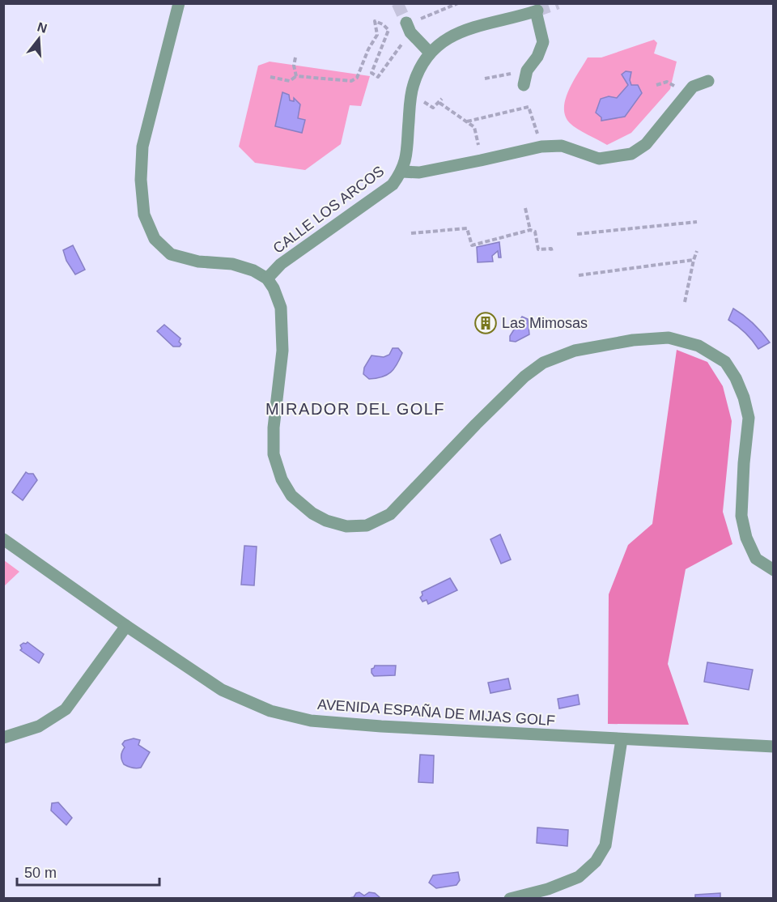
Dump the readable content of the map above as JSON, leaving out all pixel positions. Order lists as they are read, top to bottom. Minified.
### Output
{"streets":{"street":["CALLE LOS ARCOS","AVENIDA ESPAÑA DE MIJAS GOLF"]},"districts":["MIRADOR DEL GOLF"],"places":{"building":["Las Mimosas"]},"scale_bar":"50 m","north":"top"}
